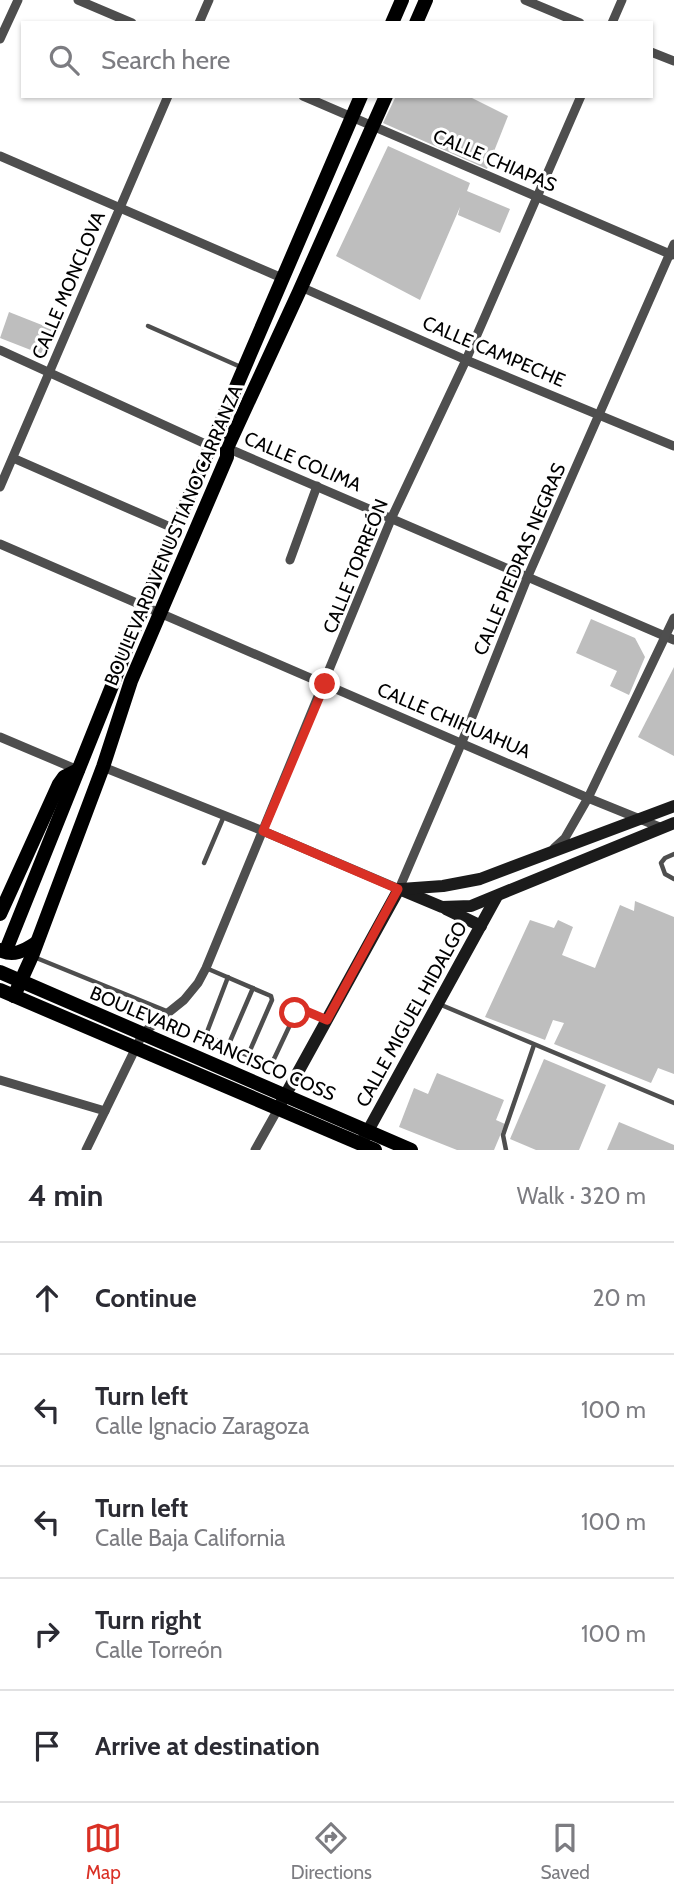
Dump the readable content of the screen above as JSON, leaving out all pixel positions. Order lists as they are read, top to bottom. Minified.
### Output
{"streets":{"main road":["BOULEVARD VENUSTIANO CARRANZA","CALLE MIGUEL HIDALGO","BOULEVARD FRANCISCO COSS"],"street":["CALLE CHIAPAS","CALLE MONCLOVA","CALLE CAMPECHE","CALLE COLIMA","CALLE PIEDRAS NEGRAS","CALLE TORREÓN","CALLE CHIHUAHUA"]},"crossings":[["CALLE CHIAPAS","BOULEVARD VENUSTIANO CARRANZA"],["CALLE CHIAPAS","CALLE PIEDRAS NEGRAS"],["CALLE CHIAPAS","CALLE TORREÓN"],["CALLE CAMPECHE","BOULEVARD VENUSTIANO CARRANZA"],["CALLE CAMPECHE","CALLE PIEDRAS NEGRAS"],["CALLE CAMPECHE","CALLE TORREÓN"],["CALLE COLIMA","BOULEVARD VENUSTIANO CARRANZA"],["CALLE COLIMA","CALLE PIEDRAS NEGRAS"],["CALLE COLIMA","CALLE TORREÓN"],["BOULEVARD VENUSTIANO CARRANZA","CALLE CHIHUAHUA"],["BOULEVARD VENUSTIANO CARRANZA","BOULEVARD FRANCISCO COSS"],["CALLE PIEDRAS NEGRAS","CALLE CHIHUAHUA"],["CALLE TORREÓN","CALLE CHIHUAHUA"],["CALLE TORREÓN","BOULEVARD FRANCISCO COSS"],["CALLE MIGUEL HIDALGO","BOULEVARD FRANCISCO COSS"]],"page":{"search":"Search here","heading":["4 min","Walk · 320 m"],"list":[["Continue","20 m"],["Turn left","Calle Ignacio Zaragoza","100 m"],["Turn left","Calle Baja California","100 m"],["Turn right","Calle Torreón","100 m"],"Arrive at destination"],"nav":["Map","Directions","Saved"]}}
